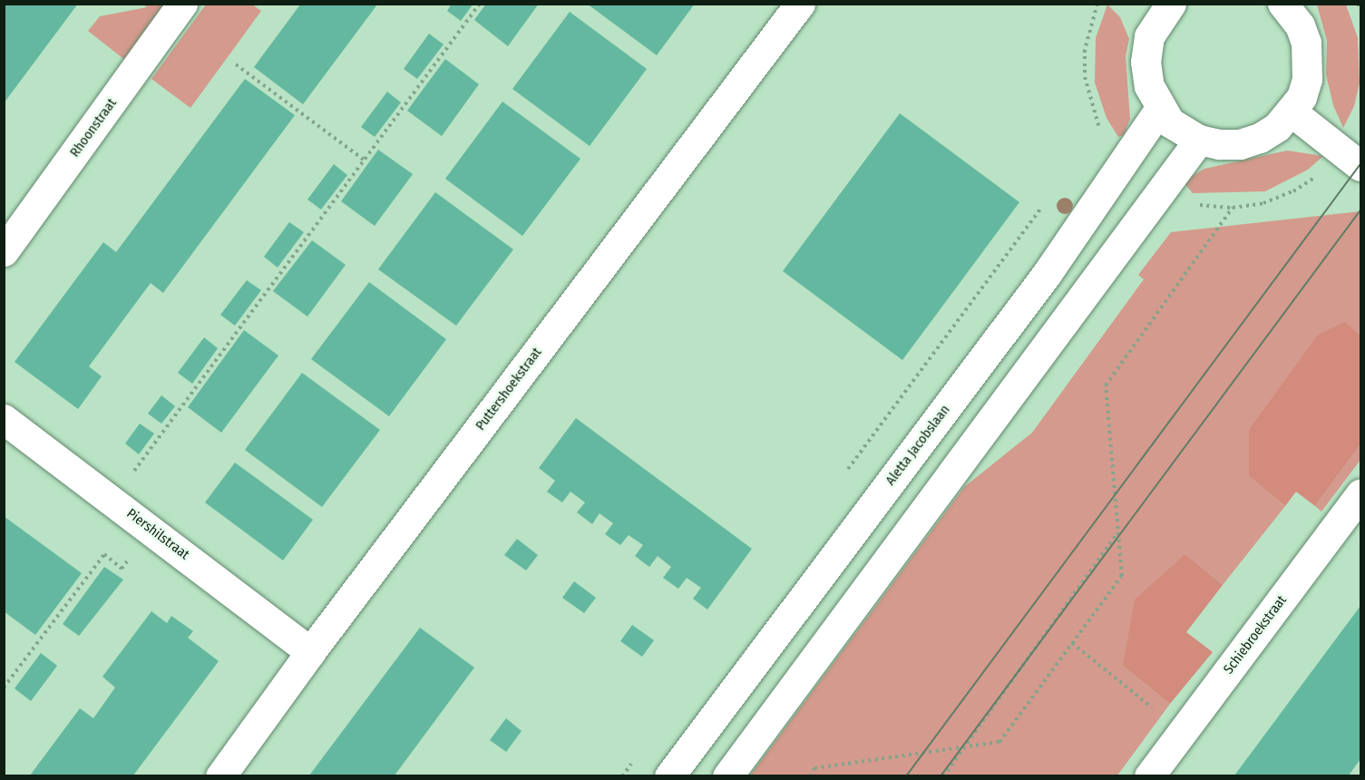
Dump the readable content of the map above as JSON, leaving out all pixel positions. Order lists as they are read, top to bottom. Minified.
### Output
{"streets":{"street":["Rhoonstraat","Puttershoekstraat","Aletta Jacobslaan","Piershilstraat","Schiebroekstraat"]},"crossings":[["Puttershoekstraat","Piershilstraat"]]}
